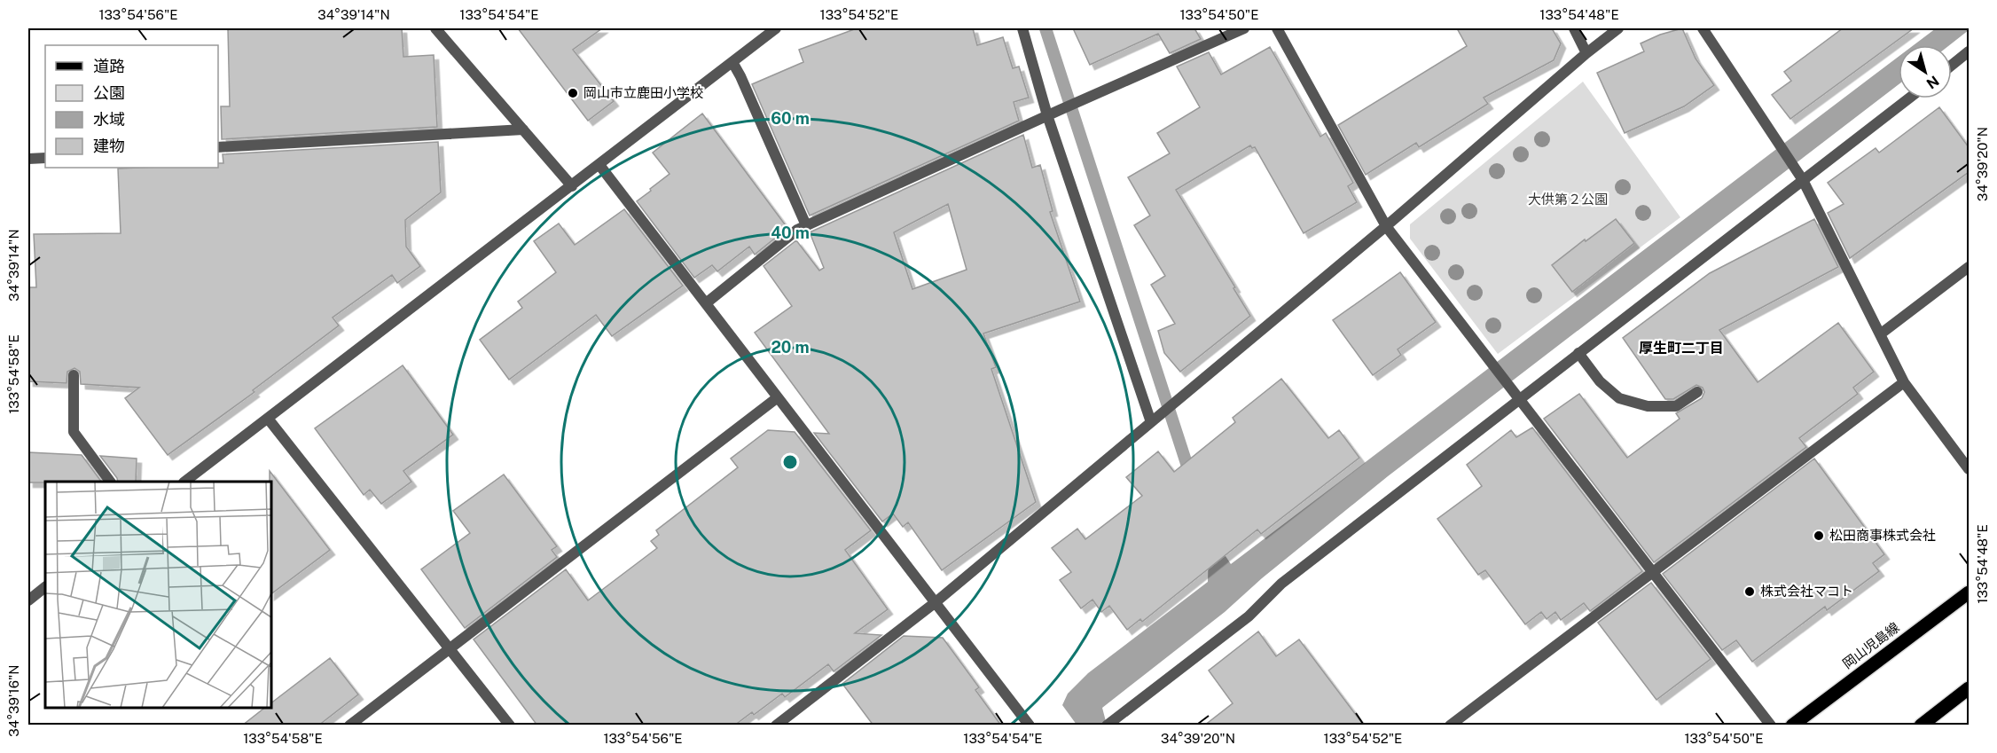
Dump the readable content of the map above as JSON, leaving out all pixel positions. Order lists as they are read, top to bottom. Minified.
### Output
{"streets":{"main road":["岡山児島線"]},"districts":["厚生町二丁目"],"parks":["大供第２公園"],"places":["岡山市立鹿田小学校","松田商事株式会社","株式会社マコト"],"legend":["道路","公園","水域","建物"],"north":"bottom right","coordinates":["133°54'56\"E","34°39'14\"N","133°54'54\"E","133°54'52\"E","133°54'50\"E","133°54'48\"E","34°39'20\"N","133°54'58\"E","34°39'16\"N"],"rings":["60 m","40 m","20 m"]}
